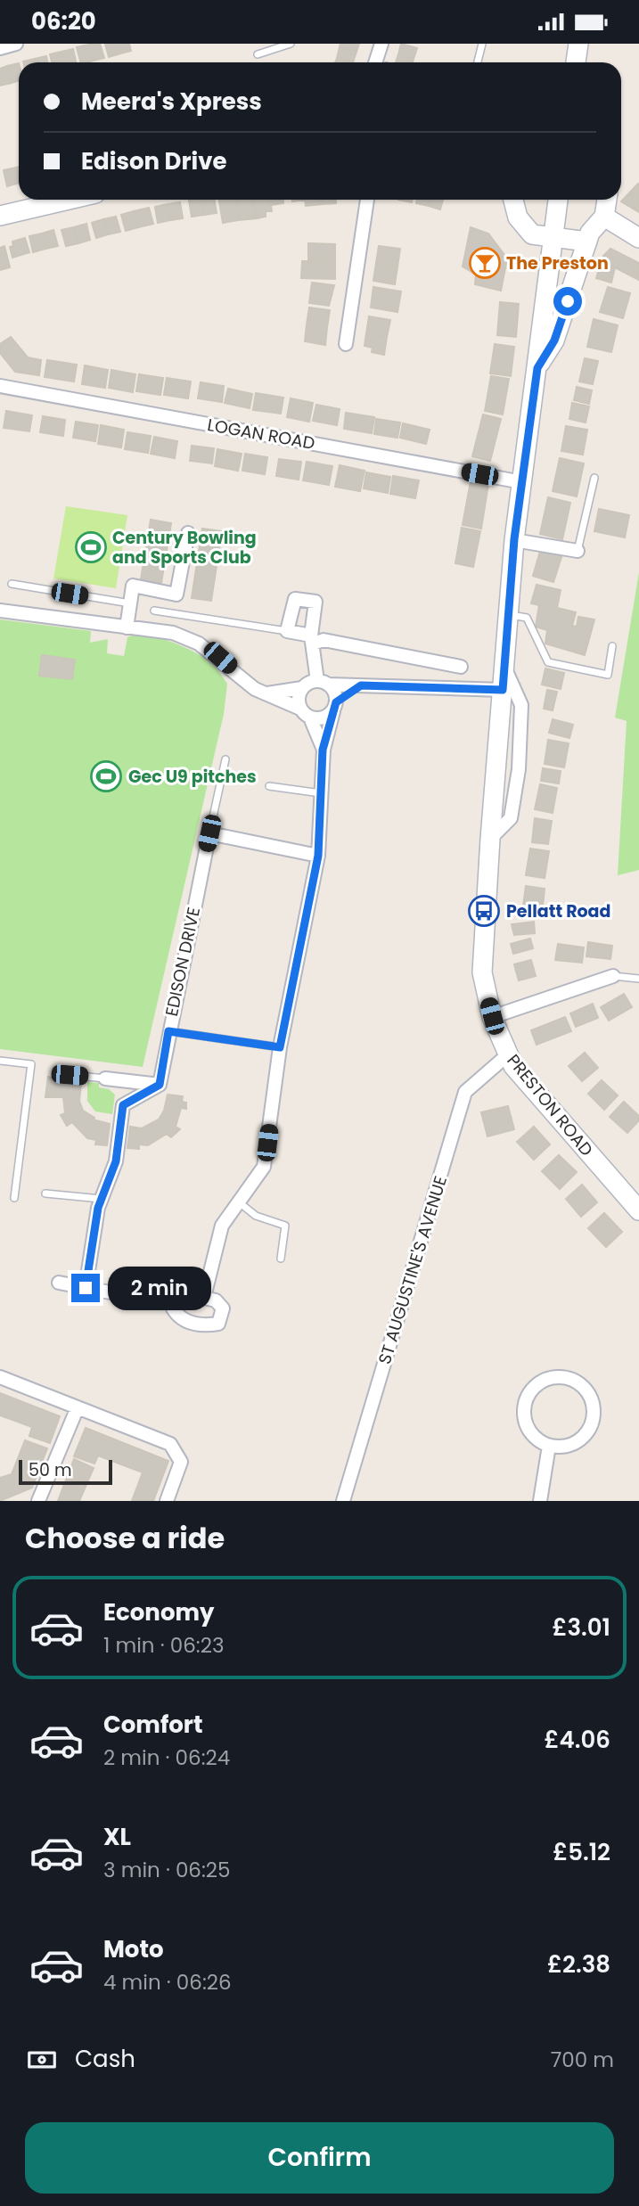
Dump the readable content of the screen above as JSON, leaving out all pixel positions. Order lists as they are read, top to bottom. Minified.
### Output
{"streets":{"street":["LOGAN ROAD","EDISON DRIVE","PRESTON ROAD","ST AUGUSTINE'S AVENUE"]},"crossings":[["LOGAN ROAD","PRESTON ROAD"],["PRESTON ROAD","ST AUGUSTINE'S AVENUE"]],"places":{"bar":["The Preston"],"sports":["Century Bowling and Sports Club","Gec U9 pitches"],"bus stop":["Pellatt Road"]},"scale_bar":"50 m","page":{"status":"06:20","banner":["Meera's Xpress","Edison Drive"],"bubble":"2 min","scale":"50 m","heading":"Choose a ride","list":[{"name":"Economy","note":"1 min · 06:23","value":"£3.01"},{"name":"Comfort","note":"2 min · 06:24","value":"£4.06"},{"name":"XL","note":"3 min · 06:25","value":"£5.12"},{"name":"Moto","note":"4 min · 06:26","value":"£2.38"}],"pay":["Cash","700 m"],"buttons":"Confirm"}}
